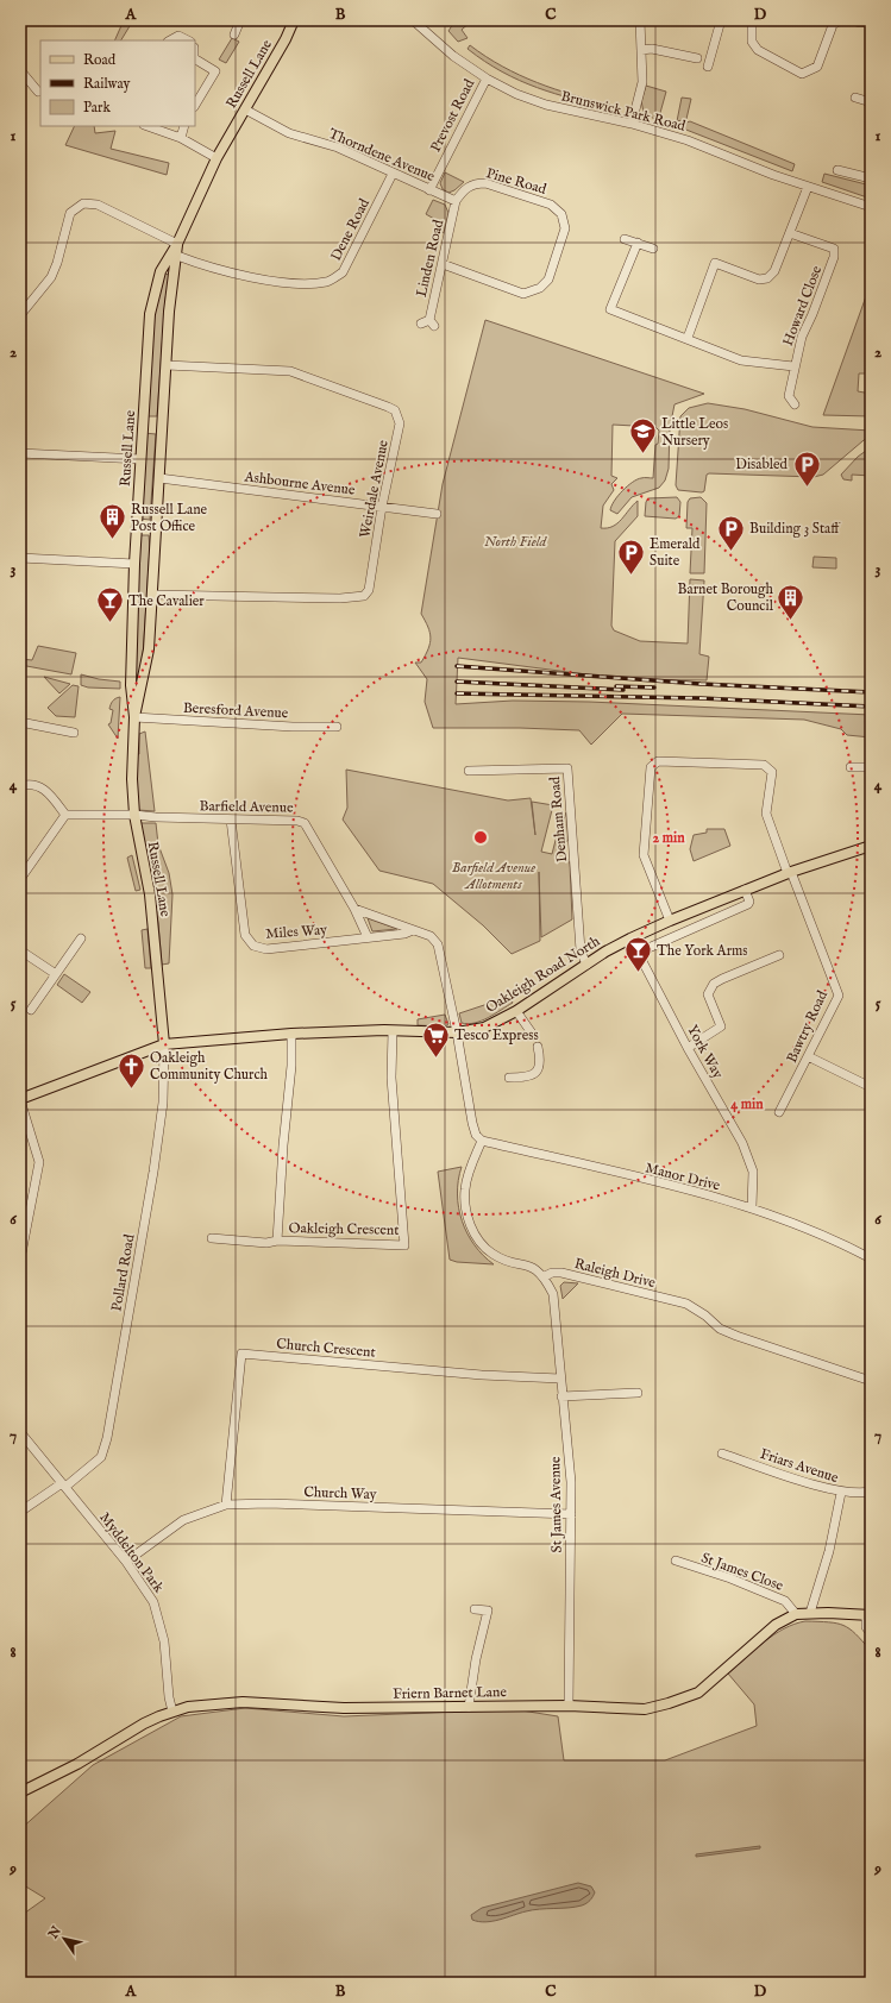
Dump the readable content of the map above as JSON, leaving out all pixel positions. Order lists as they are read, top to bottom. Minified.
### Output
{"streets":{"main road":["Russell Lane","Oakleigh Road North","Friern Barnet Lane"],"street":["Brunswick Park Road","Prevost Road","Thorndene Avenue","Pine Road","Dene Road","Linden Road","Howard Close","Ashbourne Avenue","Weirdale Avenue","Beresford Avenue","Barfield Avenue","Denham Road","Miles Way","Bawtry Road","York Way","Manor Drive","Oakleigh Crescent","Pollard Road","Raleigh Drive","Church Crescent","Friars Avenue","Church Way","St James Avenue","Myddelton Park","St James Close"]},"crossings":[["Russell Lane","Thorndene Avenue"],["Russell Lane","Dene Road"],["Russell Lane","Ashbourne Avenue"],["Russell Lane","Weirdale Avenue"],["Russell Lane","Beresford Avenue"],["Russell Lane","Barfield Avenue"],["Russell Lane","Oakleigh Road North"],["Russell Lane","Pollard Road"],["Brunswick Park Road","Prevost Road"],["Prevost Road","Thorndene Avenue"],["Thorndene Avenue","Pine Road"],["Thorndene Avenue","Dene Road"],["Thorndene Avenue","Linden Road"],["Pine Road","Linden Road"],["Ashbourne Avenue","Weirdale Avenue"],["Barfield Avenue","Miles Way"],["Denham Road","Oakleigh Road North"],["Oakleigh Road North","Bawtry Road"],["Oakleigh Road North","York Way"],["Oakleigh Road North","Oakleigh Crescent"],["Oakleigh Road North","Pollard Road"],["York Way","Manor Drive"],["Pollard Road","Myddelton Park"],["Raleigh Drive","St James Avenue"],["Church Crescent","Church Way"],["Church Crescent","St James Avenue"],["Church Way","St James Avenue"],["Church Way","Myddelton Park"],["St James Avenue","Friern Barnet Lane"],["Myddelton Park","Friern Barnet Lane"],["St James Close","Friern Barnet Lane"]],"parks":["North Field","Barfield Avenue Allotments"],"places":{"school or university":["Little Leos Nursery"],"parking":["Disabled","Building 3 Staff","Emerald Suite"],"building":["Russell Lane Post Office","Barnet Borough Council"],"bar":["The Cavalier","The York Arms"],"supermarket":["Tesco Express"],"church":["Oakleigh Community Church"]},"legend":["Road","Railway","Park"],"north":"top left","grid":{"columns":["A","B","C","D"],"rows":["1","2","3","4","5","6","7","8","9"]},"rings":["2 min","4 min"]}
